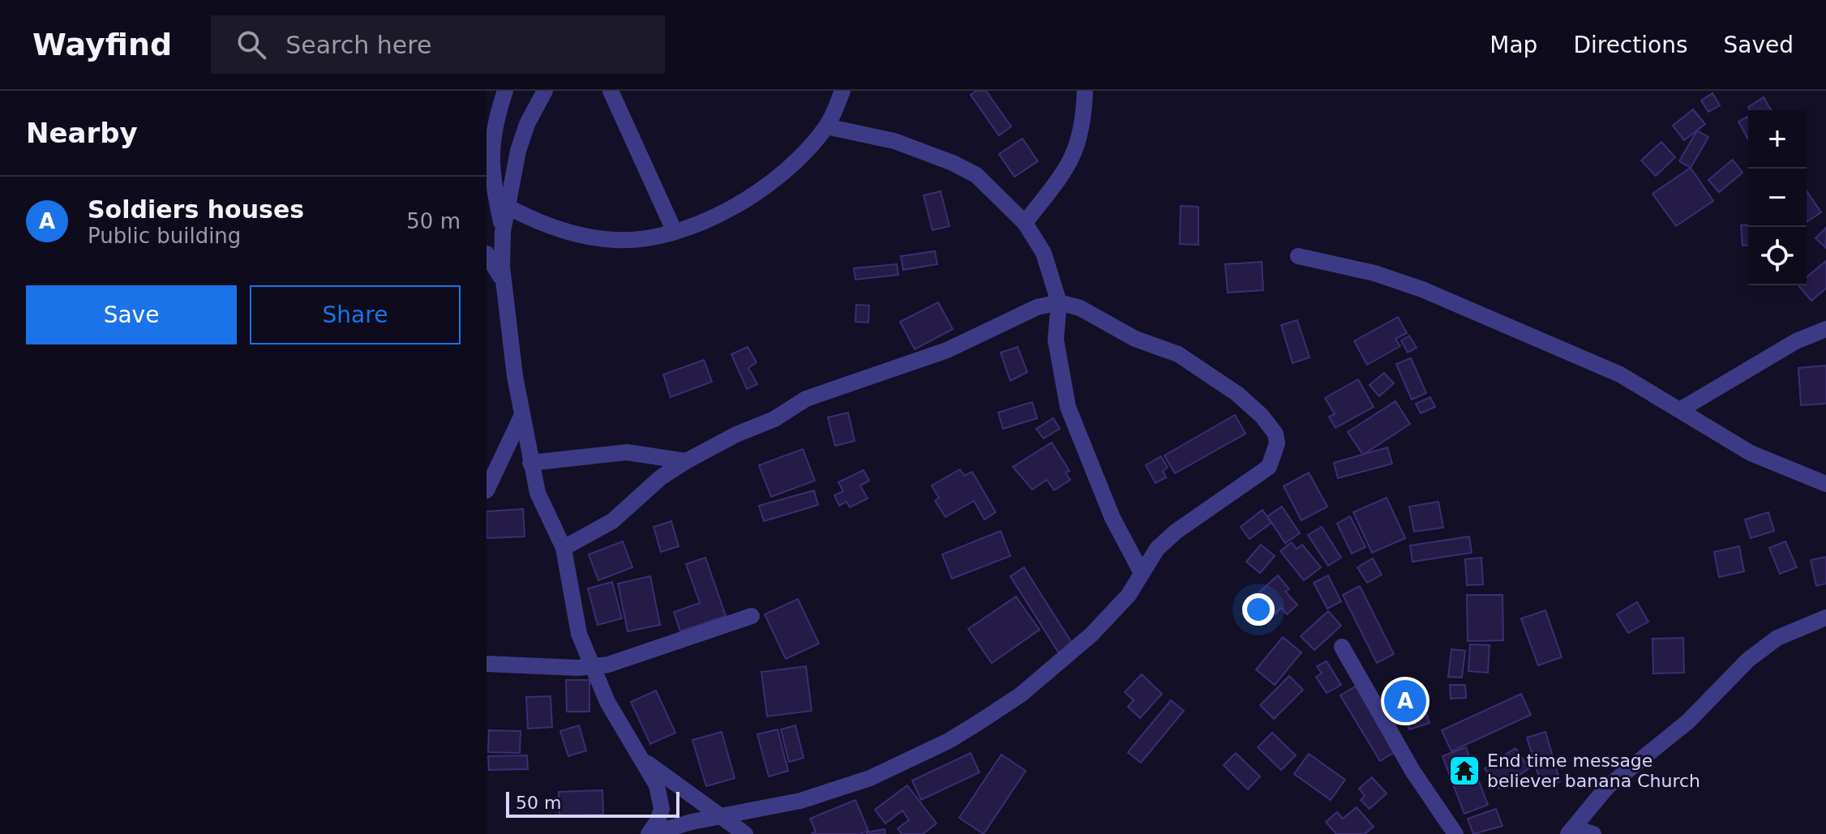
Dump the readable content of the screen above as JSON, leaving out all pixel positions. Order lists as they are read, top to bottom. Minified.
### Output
{"places":{"temple":["End time message believer banana Church"]},"scale_bar":"50 m","page":{"header":"Wayfind","search":"Search here","nav":["Map","Directions","Saved"],"heading":"Nearby","map_buttons":["+","−"],"list":[{"mark":"A","name":"Soldiers houses","note":"Public building","value":"50 m"}],"buttons":["Save","Share"],"pins":"A","scale":"50 m"}}
